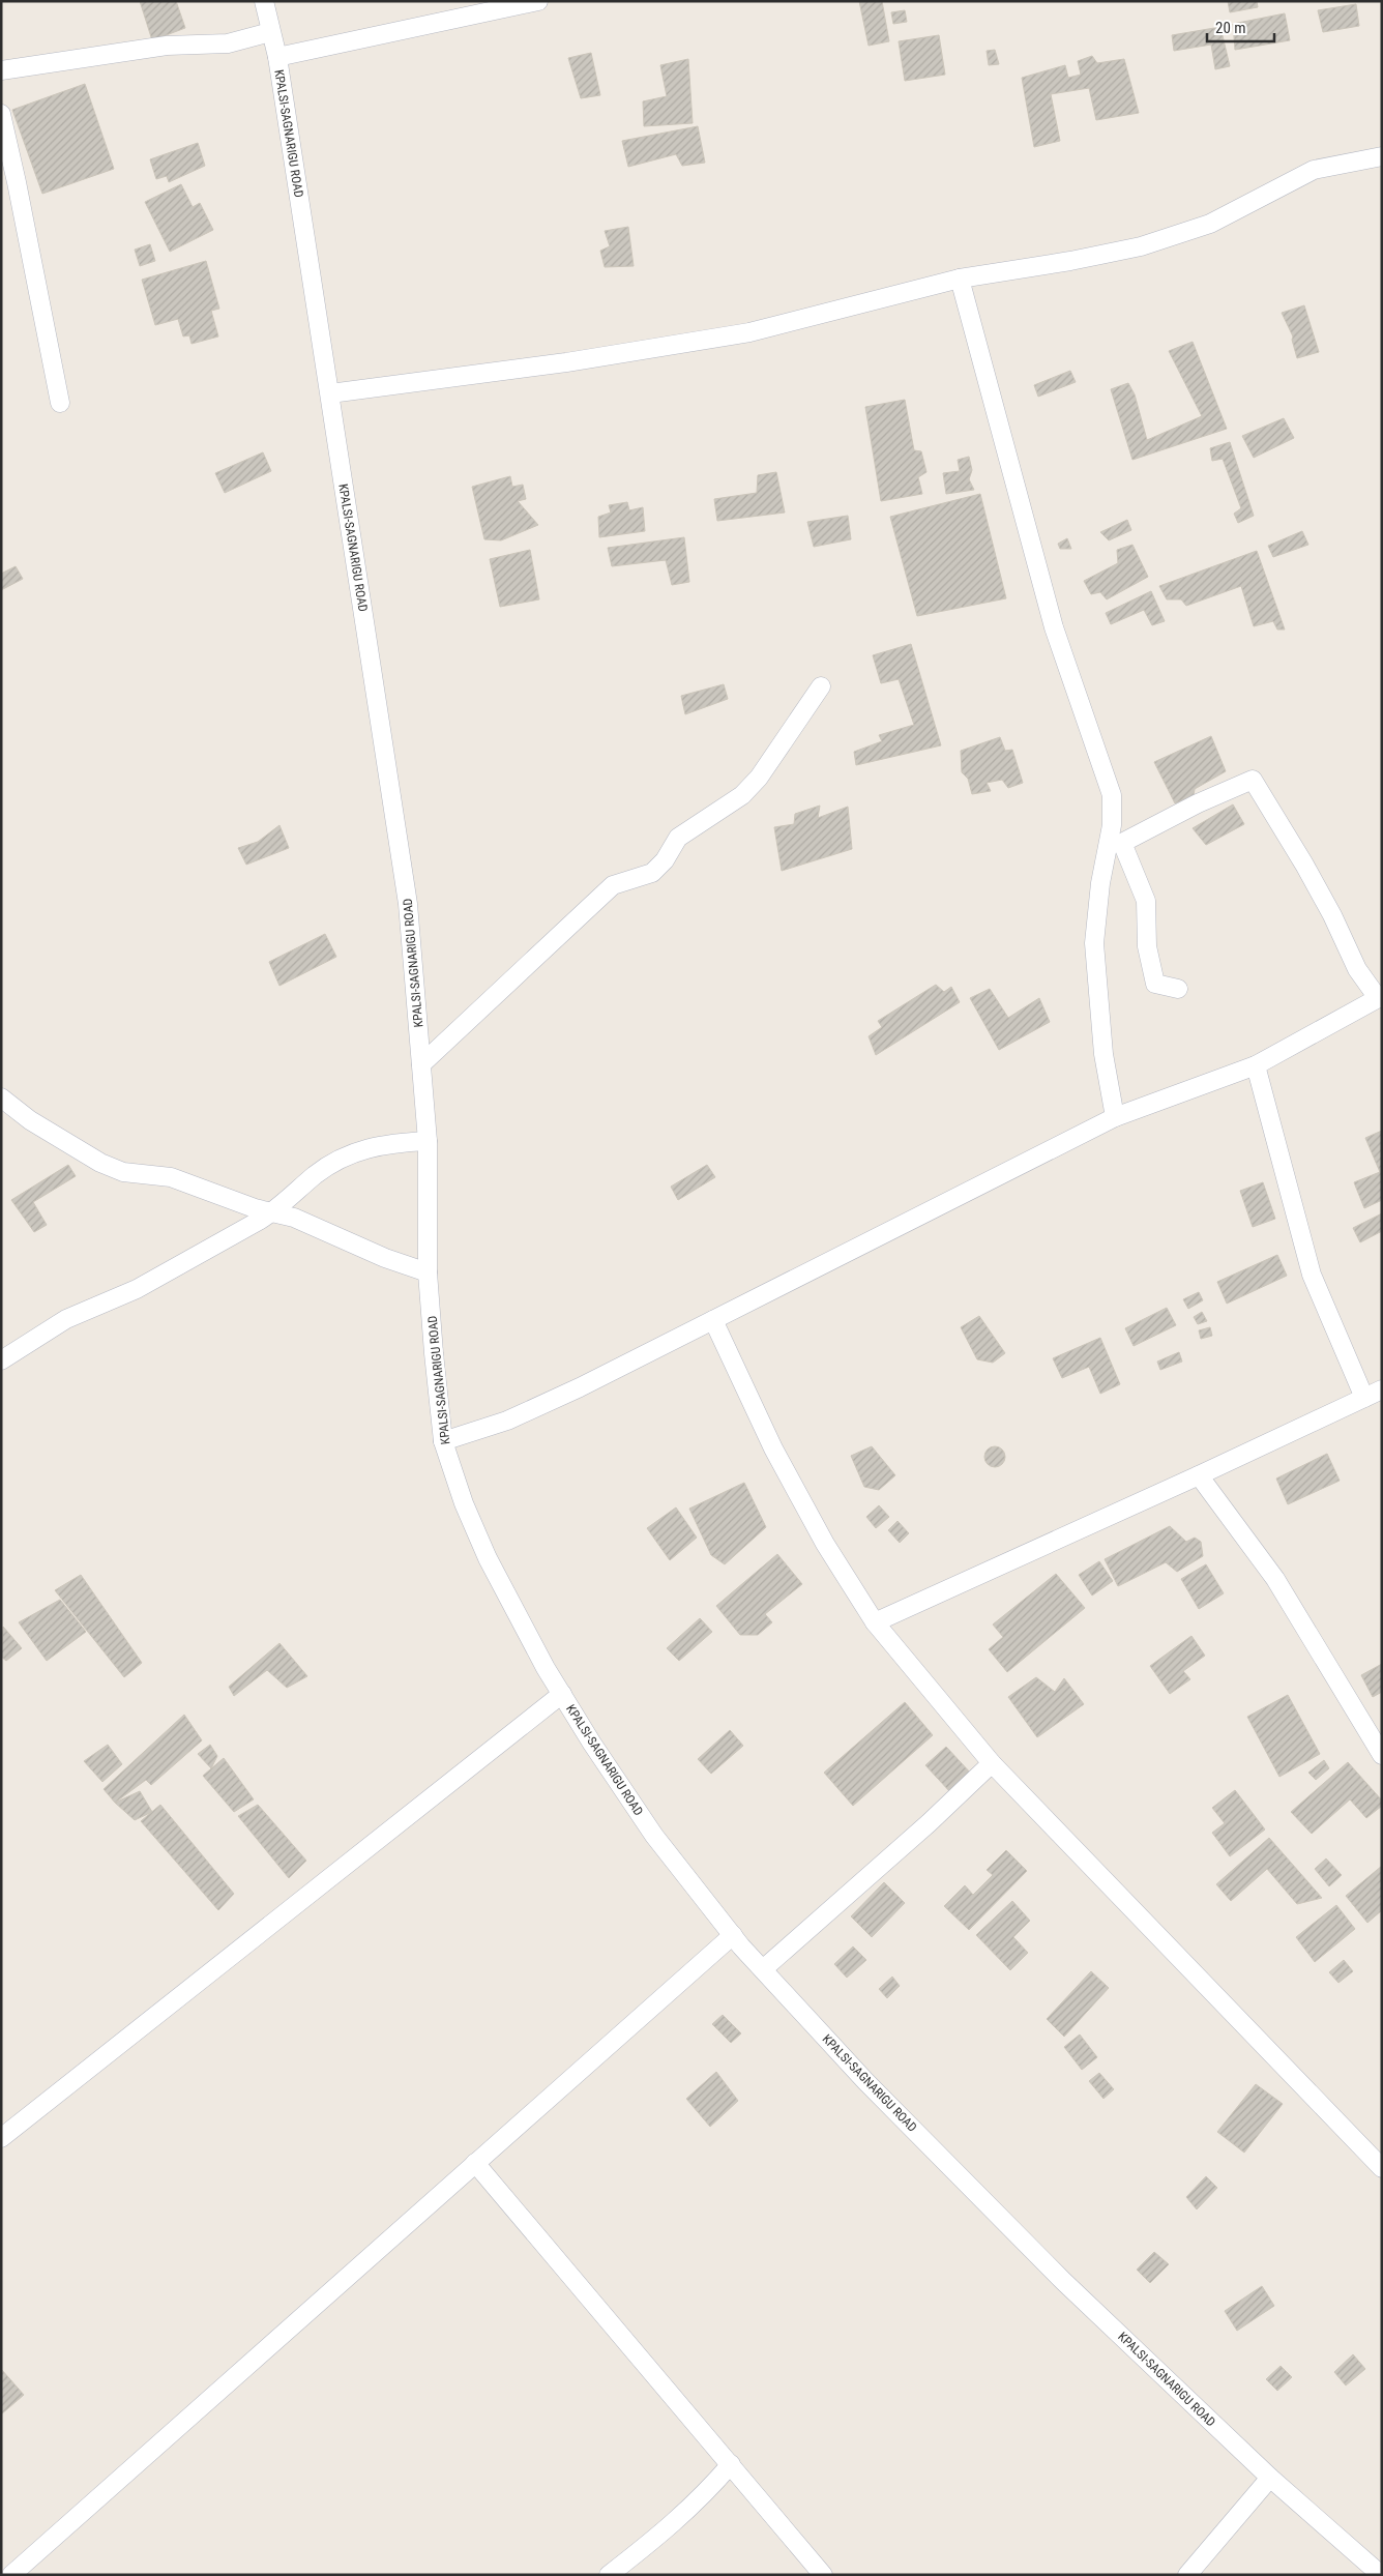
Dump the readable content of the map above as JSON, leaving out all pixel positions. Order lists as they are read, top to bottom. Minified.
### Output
{"streets":{"street":["KPALSI-SAGNARIGU ROAD"]},"scale_bar":"20 m"}
